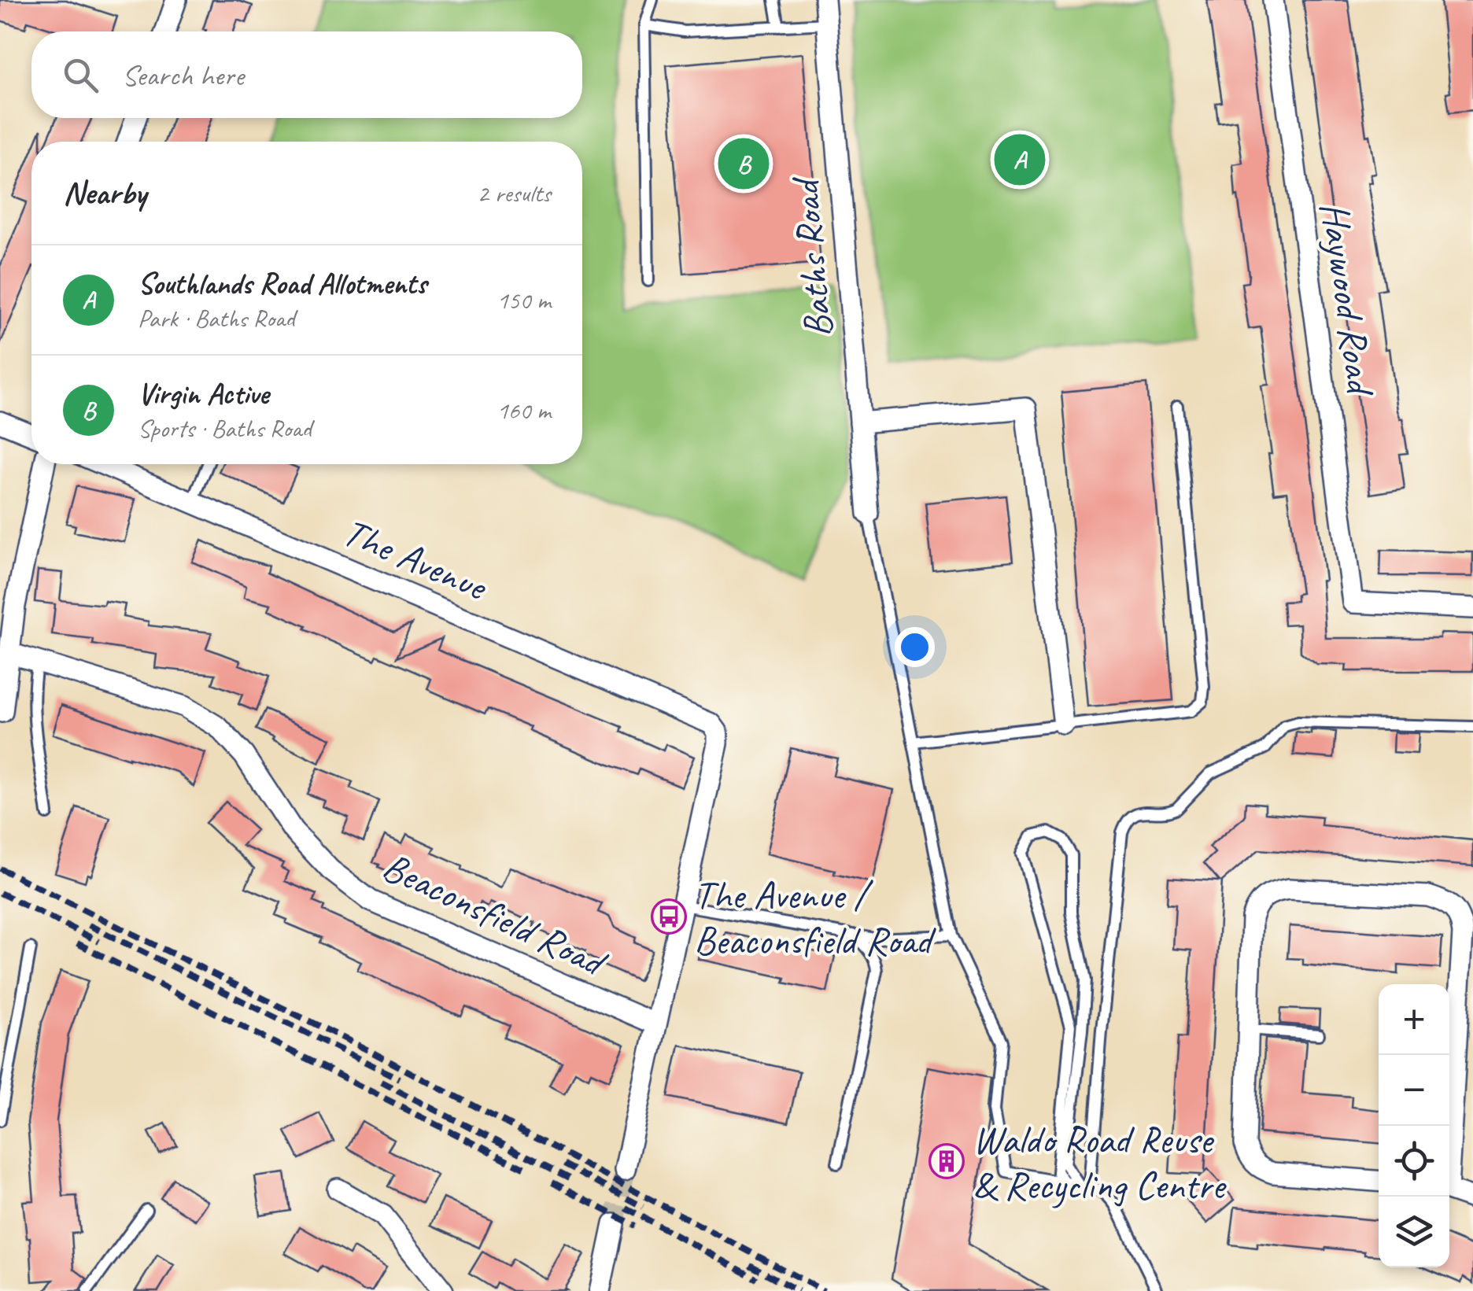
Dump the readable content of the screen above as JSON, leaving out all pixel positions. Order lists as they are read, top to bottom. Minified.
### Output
{"streets":{"street":["Baths Road","Haywood Road","The Avenue","Beaconsfield Road"]},"places":{"bus stop":["The Avenue / Beaconsfield Road"],"building":["Waldo Road Reuse & Recycling Centre"]},"page":{"search":"Search here","pins":["A","B"],"heading":["Nearby","2 results"],"list":[{"mark":"A","name":"Southlands Road Allotments","note":"Park · Baths Road","value":"150 m"},{"mark":"B","name":"Virgin Active","note":"Sports · Baths Road","value":"160 m"}],"map_buttons":["+","−"]}}
